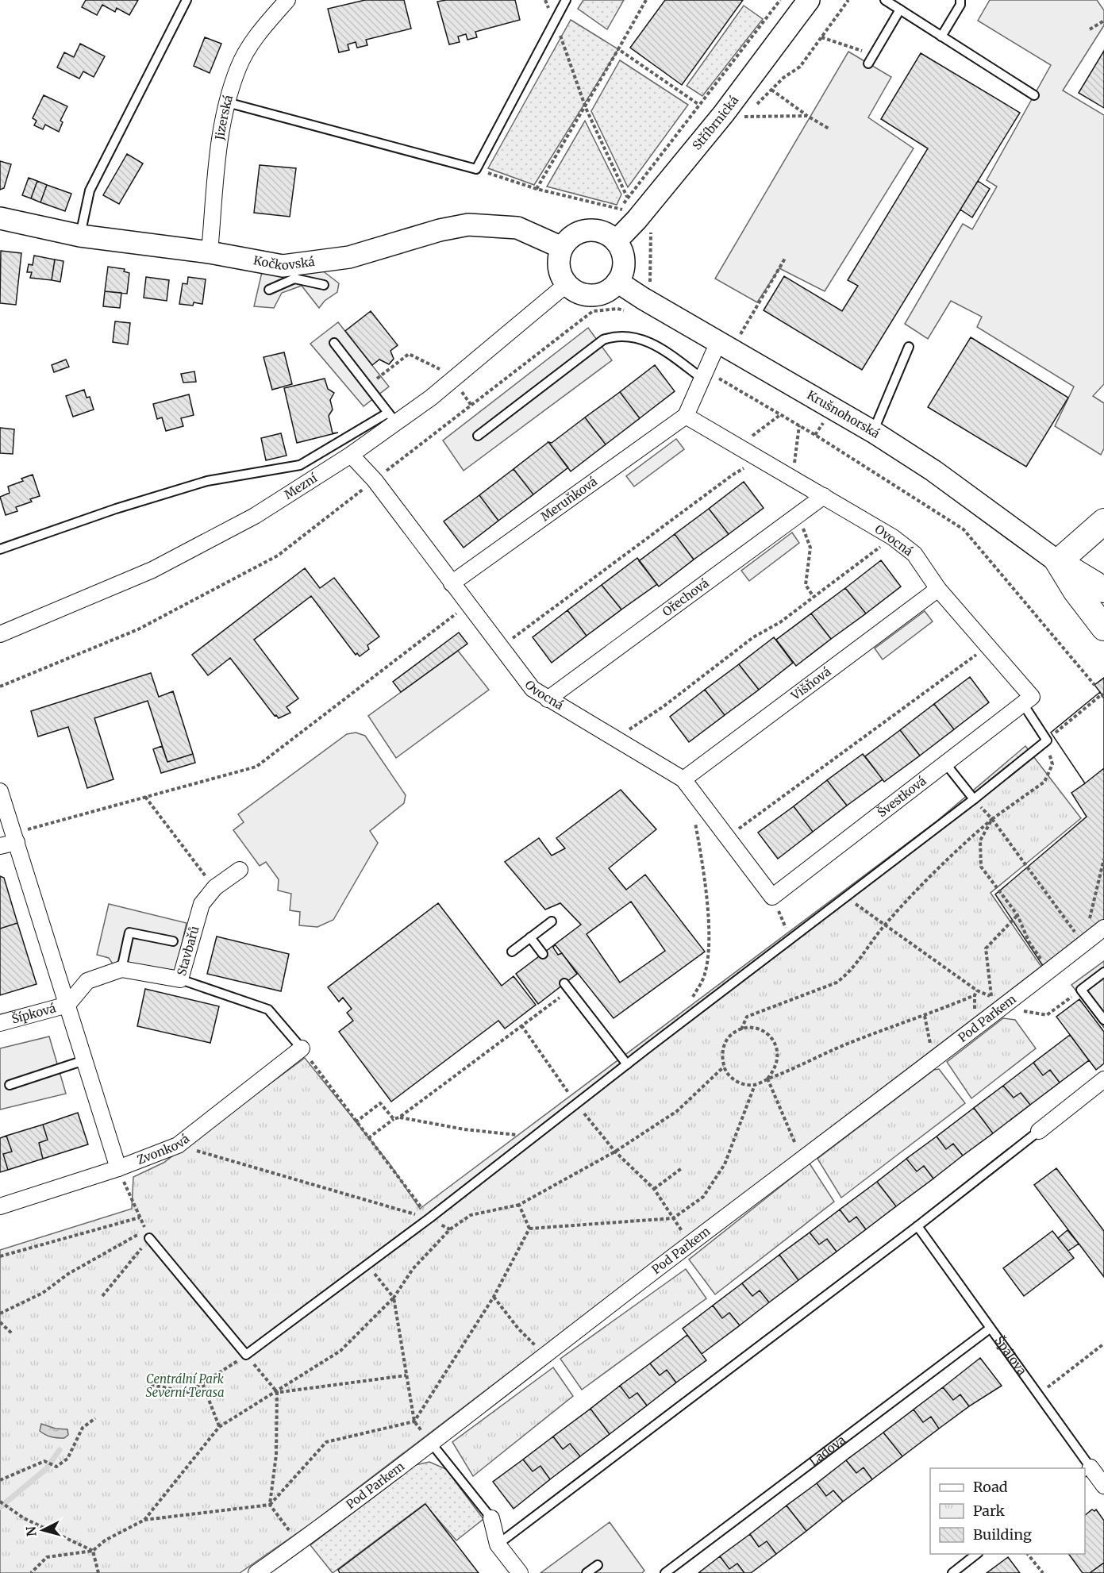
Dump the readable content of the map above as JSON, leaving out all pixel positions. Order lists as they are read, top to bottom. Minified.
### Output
{"streets":{"main road":["Krušnohorská"],"street":["Jizerská","Stříbrnická","Kočkovská","Mezní","Meruňková","Ovocná","Ořechová","Višňová","Švestková","Stavbařů","Šípková","Pod Parkem","Zvonková","Špálova"],"lane":["Ladova"]},"crossings":[["Jizerská","Kočkovská"],["Stříbrnická","Kočkovská"],["Stříbrnická","Krušnohorská"],["Stříbrnická","Mezní"],["Kočkovská","Krušnohorská"],["Kočkovská","Mezní"],["Krušnohorská","Mezní"],["Mezní","Ovocná"],["Meruňková","Ovocná"],["Ovocná","Ořechová"],["Ovocná","Višňová"],["Ovocná","Švestková"],["Stavbařů","Šípková"],["Špálova","Ladova"]],"parks":["Centrální Park Severní Terasa"],"legend":["Road","Park","Building"],"north":"left"}
